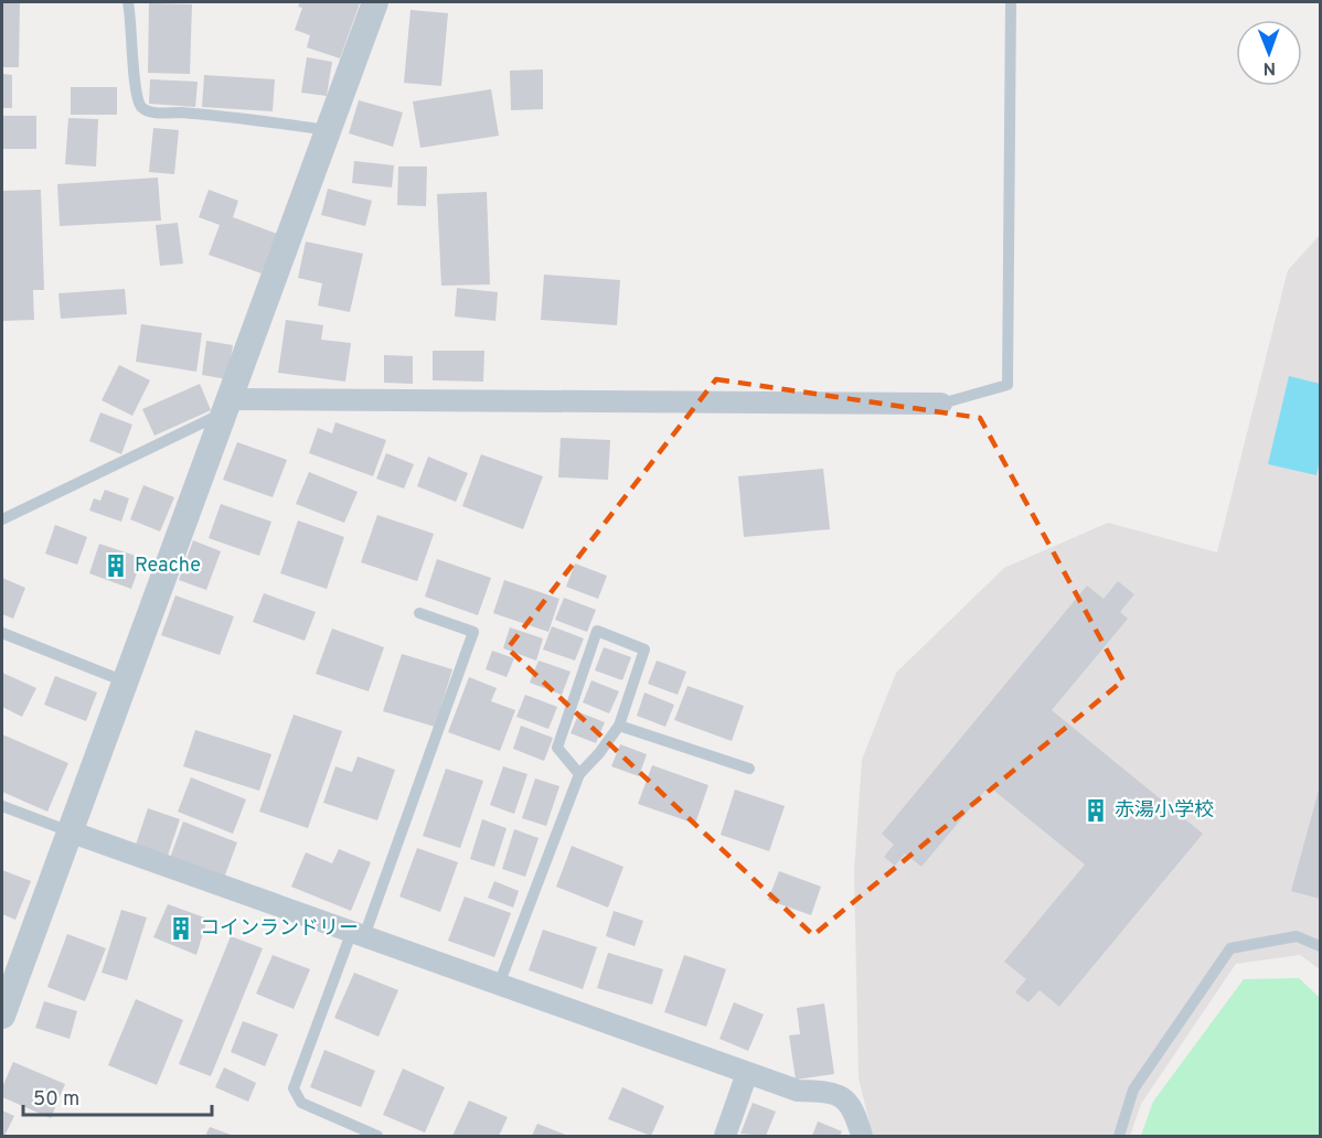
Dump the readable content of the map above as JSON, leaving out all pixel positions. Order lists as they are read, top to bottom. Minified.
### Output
{"places":{"building":["Reache","赤湯小学校","コインランドリー"]},"scale_bar":"50 m","north":"bottom"}
